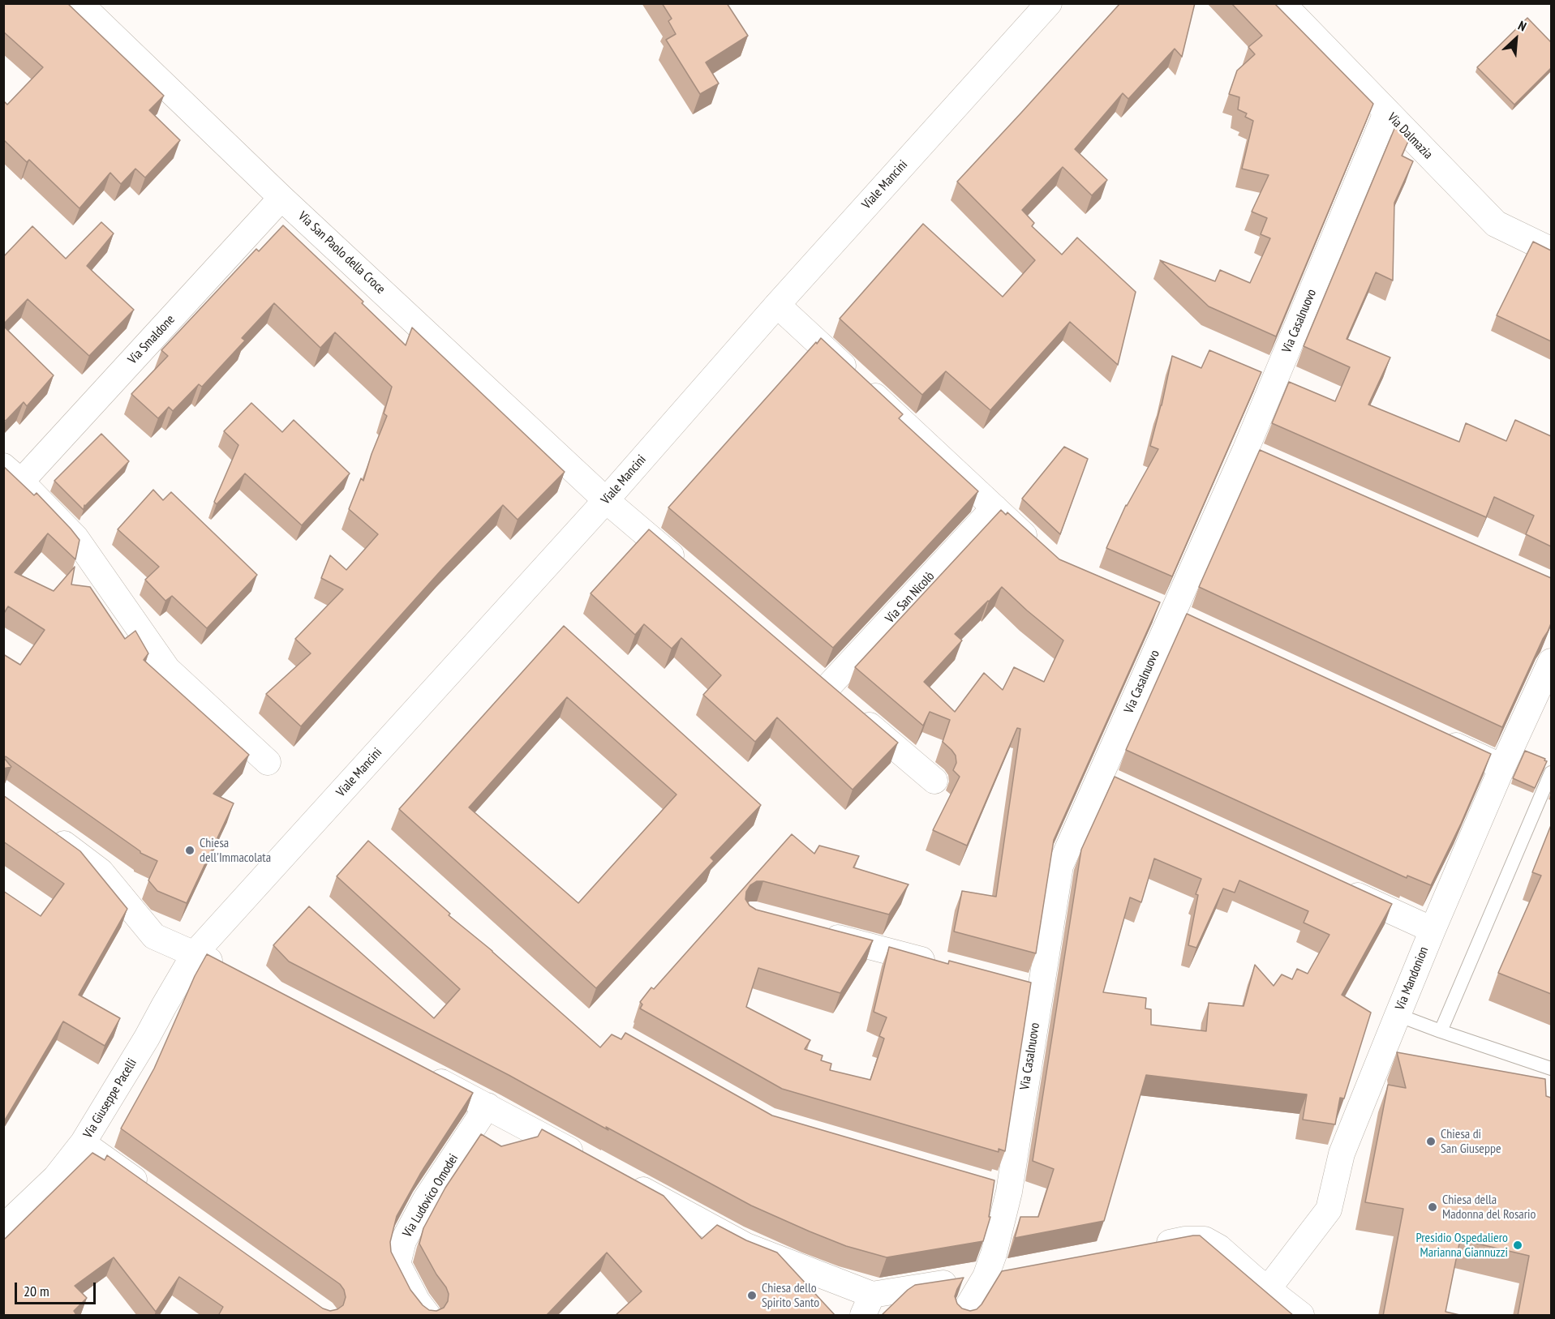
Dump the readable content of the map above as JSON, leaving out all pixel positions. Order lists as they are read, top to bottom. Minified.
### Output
{"streets":{"street":["Via Dalmazia","Viale Mancini","Via San Paolo della Croce","Via Casalnuovo","Via Smaldone","Via San Nicolò","Via Mandonion","Via Giuseppe Pacelli","Via Ludovico Omodei"]},"crossings":[["Via Dalmazia","Via Casalnuovo"],["Viale Mancini","Via San Paolo della Croce"],["Viale Mancini","Via Giuseppe Pacelli"],["Via San Paolo della Croce","Via Smaldone"]],"places":["Chiesa dell'Immacolata","Chiesa di San Giuseppe","Chiesa della Madonna del Rosario","Presidio Ospedaliero Marianna Giannuzzi","Chiesa dello Spirito Santo"],"scale_bar":"20 m","north":"top right"}
